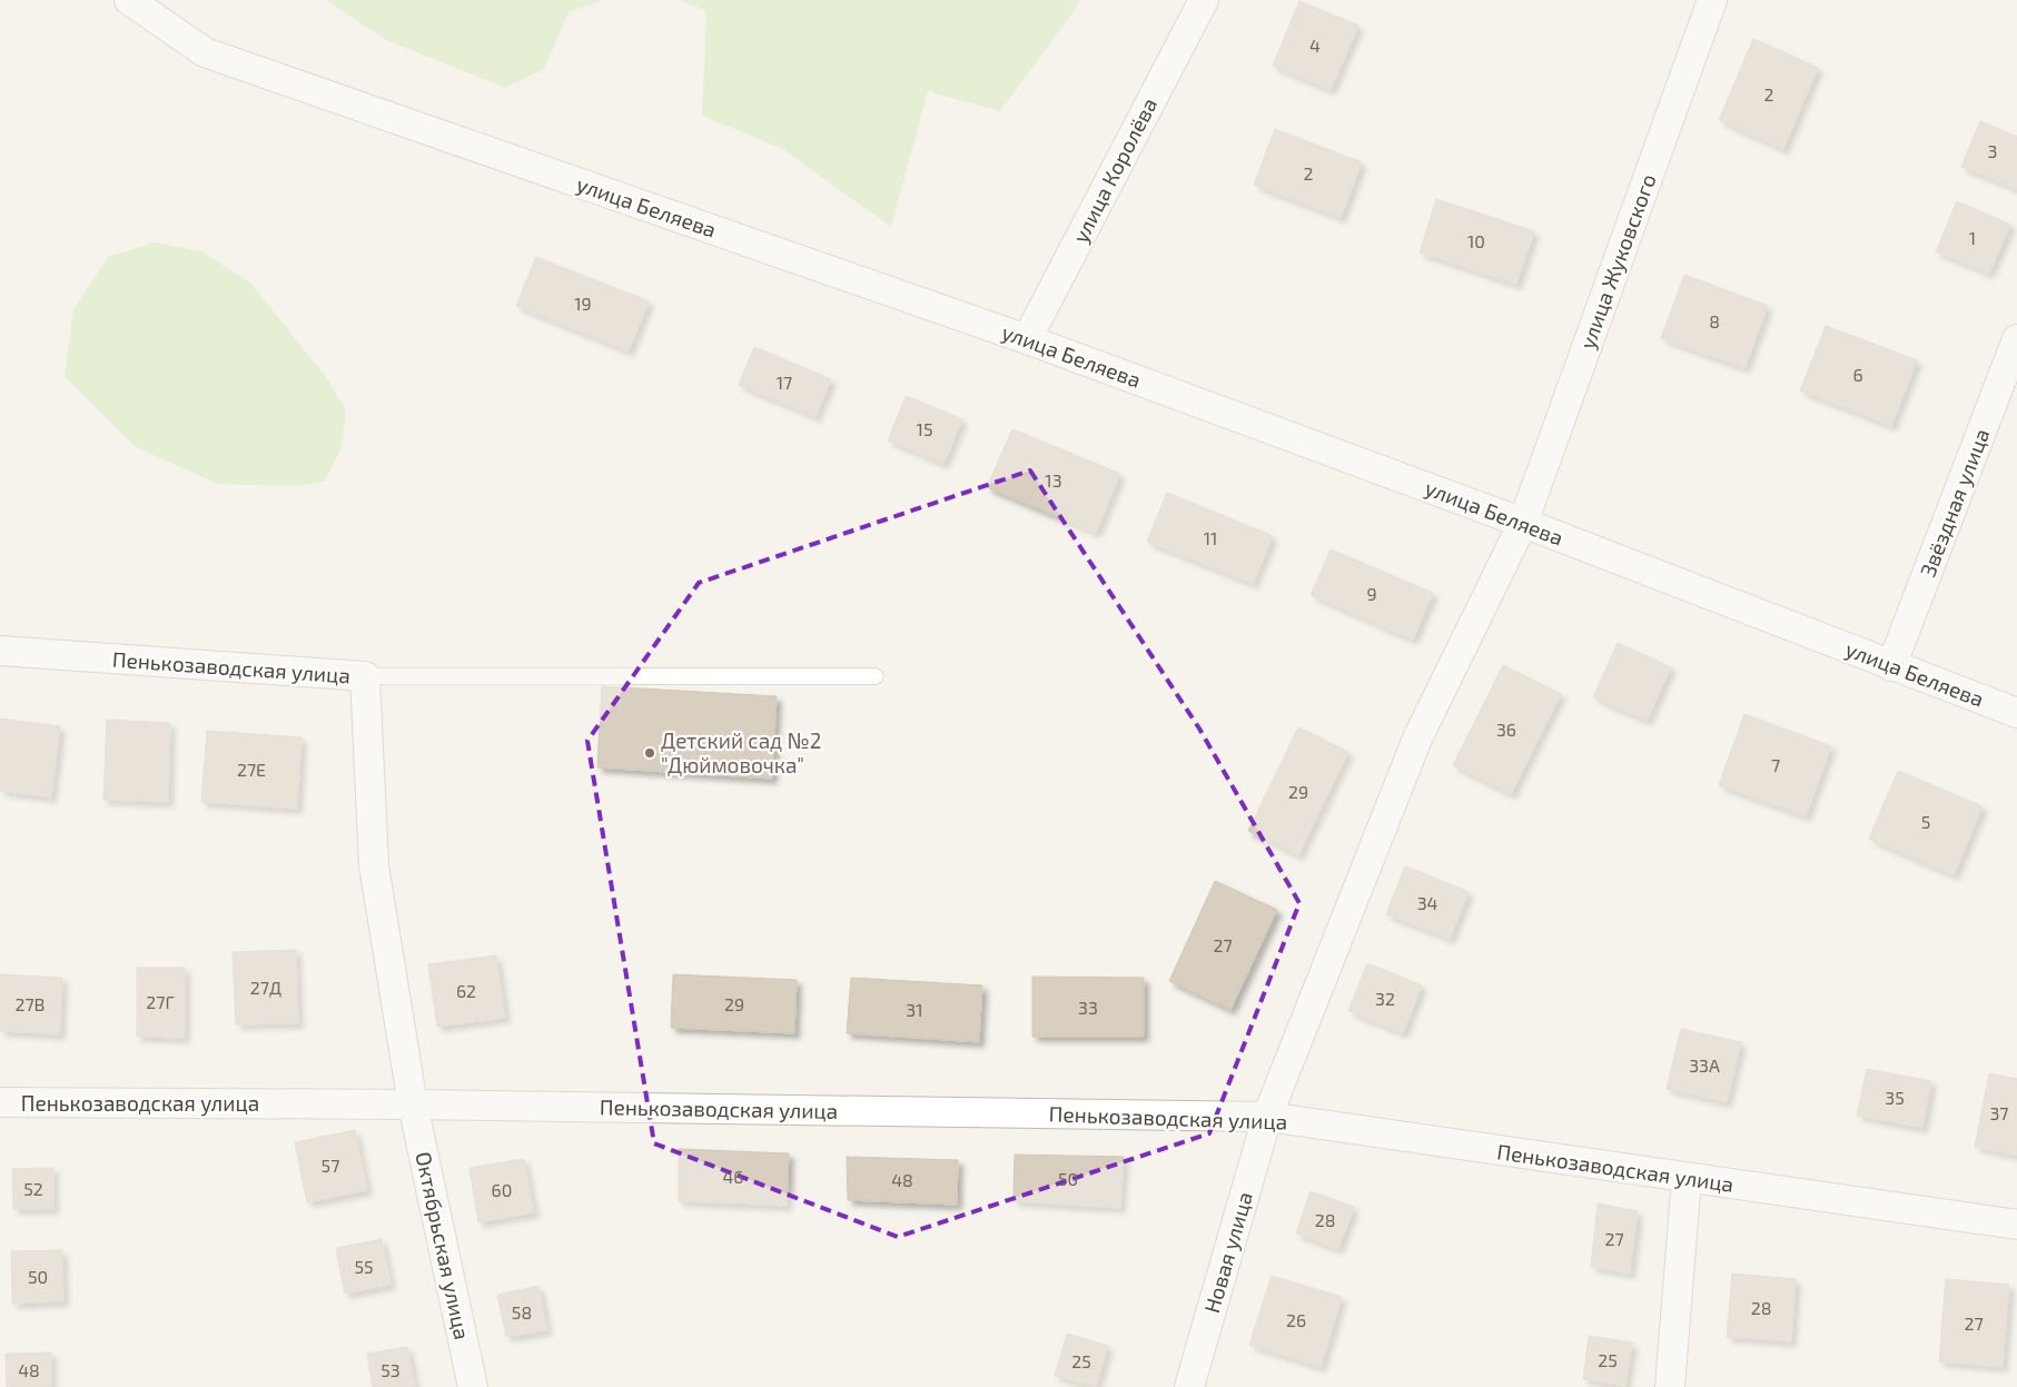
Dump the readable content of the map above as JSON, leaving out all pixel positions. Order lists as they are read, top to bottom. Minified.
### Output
{"streets":{"street":["улица Королёва","улица Беляева","улица Жуковского","Звёздная улица","Пенькозаводская улица","Октябрьская улица","Новая улица"]},"crossings":[["улица Королёва","улица Беляева"],["улица Беляева","улица Жуковского"],["улица Беляева","Звёздная улица"],["улица Жуковского","Пенькозаводская улица"],["улица Жуковского","Новая улица"],["Пенькозаводская улица","Октябрьская улица"],["Пенькозаводская улица","Новая улица"]],"places":["Детский сад №2 \"Дюймовочка\""],"house_numbers":["4","2","3","2","1","10","19","8","6","17","15","13","11","9","36","7","27Е","29","5","34","27","27Д","62","32","27Г","27В","29","33","31","33А","35","37","57","46","50","48","52","60","28","27","55","50","28","58","26","27","25","25","48","53"]}
